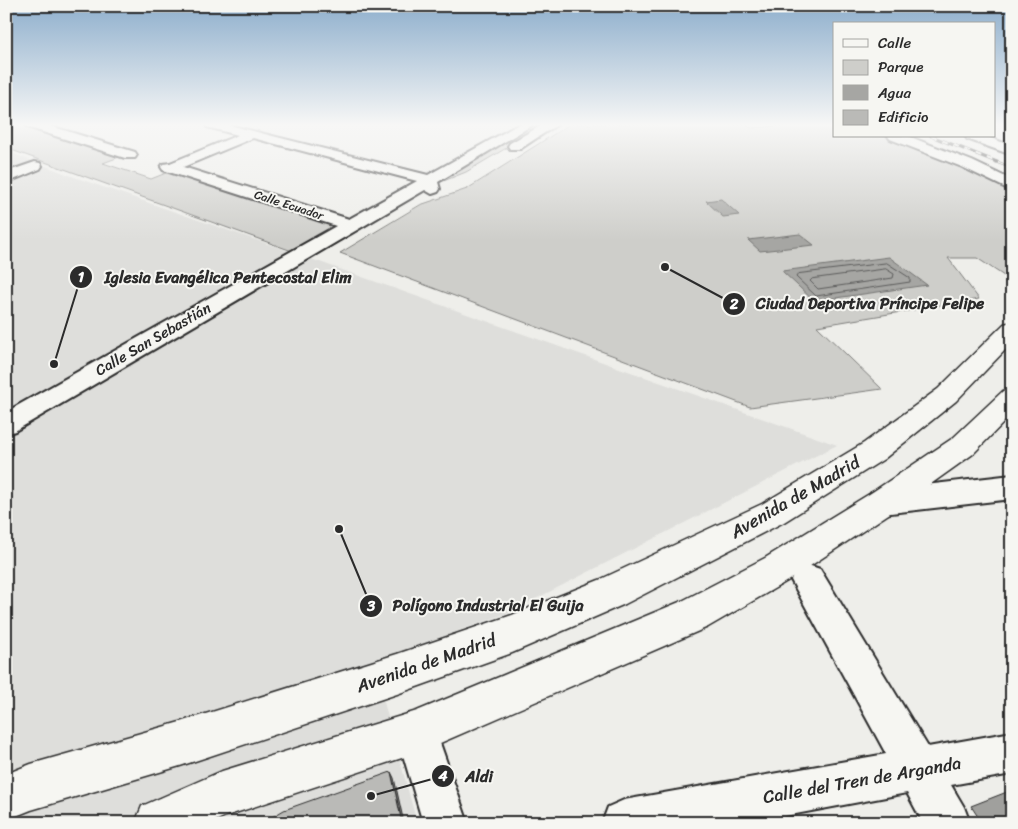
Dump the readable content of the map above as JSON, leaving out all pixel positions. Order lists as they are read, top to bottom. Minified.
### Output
{"streets":{"highway":["Avenida de Madrid"],"street":["Calle Ecuador","Calle San Sebastián","Calle del Tren de Arganda"]},"crossings":[["Calle Ecuador","Calle San Sebastián"]],"places":["Ciudad Deportiva Príncipe Felipe","Iglesia Evangélica Pentecostal Elim","Polígono Industrial El Guija","Aldi"],"legend":["Calle","Parque","Agua","Edificio"]}
